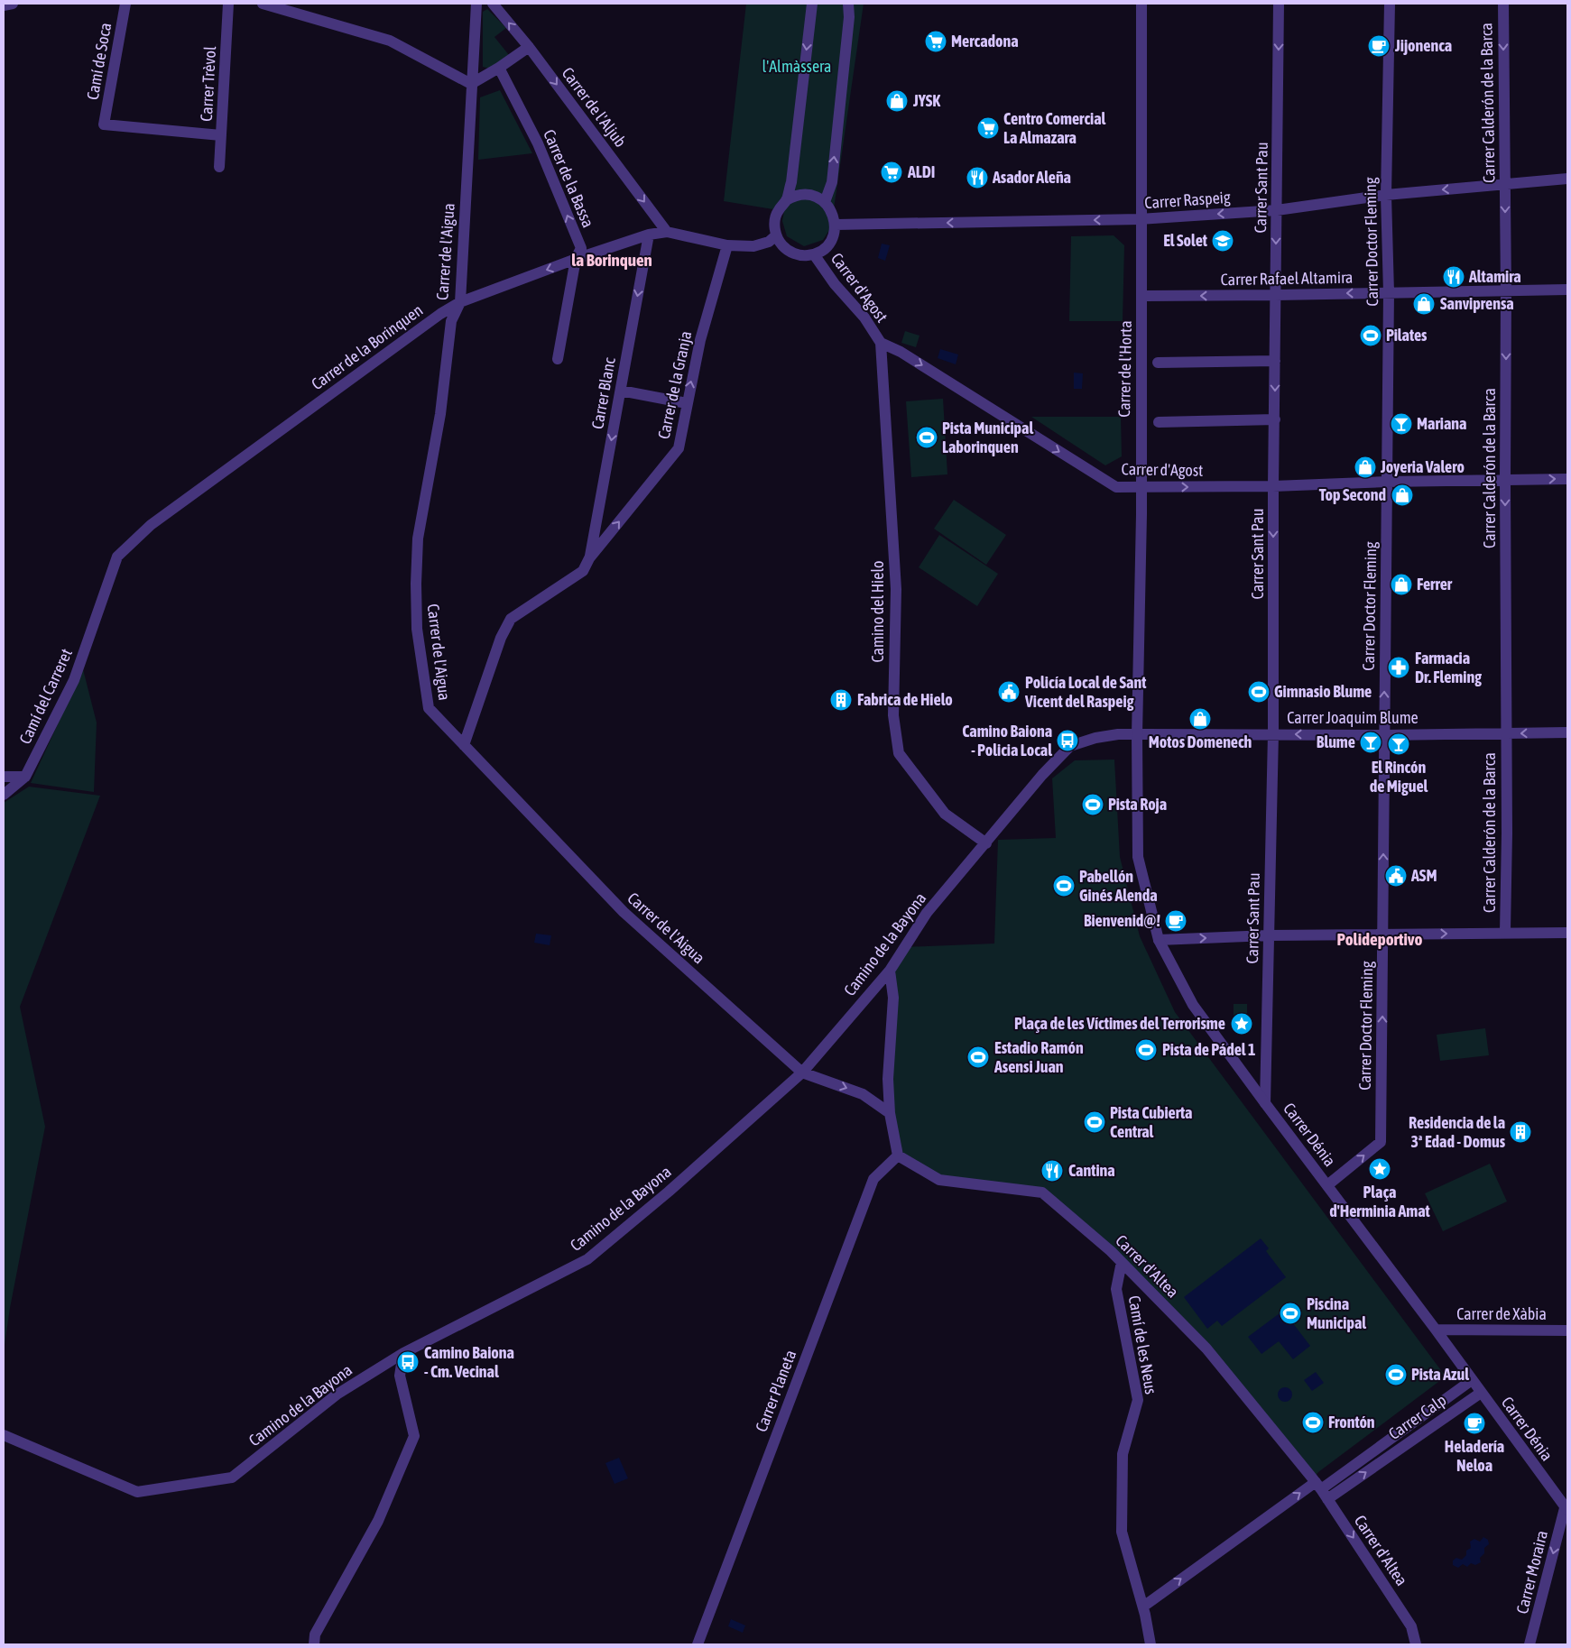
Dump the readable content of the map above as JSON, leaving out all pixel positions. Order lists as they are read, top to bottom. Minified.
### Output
{"streets":{"street":["Camí de Soca","Carrer Trèvol","Carrer Calderón de la Barca","Carrer de l'Aljub","Carrer de la Bassa","Carrer Sant Pau","Carrer Raspeig","Carrer Doctor Fleming","Carrer de l'Aigua","Carrer Rafael Altamira","Carrer d'Agost","Carrer de la Borinquen","Carrer de l'Horta","Carrer de la Granja","Carrer Blanc","Camino del Hielo","Camí del Carreret","Carrer Joaquim Blume","Camino de la Bayona","Carrer Dénia","Carrer d'Altea","Carrer de Xàbia","Camí de les Neus","Carrer Planeta","Carrer Calp","Carrer Moraira"]},"crossings":[["Camí de Soca","Carrer Trèvol"],["Carrer Calderón de la Barca","Carrer Raspeig"],["Carrer Calderón de la Barca","Carrer Rafael Altamira"],["Carrer Calderón de la Barca","Carrer d'Agost"],["Carrer Calderón de la Barca","Carrer Joaquim Blume"],["Carrer de l'Aljub","Carrer de la Borinquen"],["Carrer de la Bassa","Carrer de la Borinquen"],["Carrer Sant Pau","Carrer Raspeig"],["Carrer Sant Pau","Carrer Rafael Altamira"],["Carrer Sant Pau","Carrer d'Agost"],["Carrer Sant Pau","Carrer Joaquim Blume"],["Carrer Sant Pau","Carrer Dénia"],["Carrer Raspeig","Carrer Doctor Fleming"],["Carrer Raspeig","Carrer d'Agost"],["Carrer Raspeig","Carrer de la Borinquen"],["Carrer Raspeig","Carrer de l'Horta"],["Carrer Doctor Fleming","Carrer Rafael Altamira"],["Carrer Doctor Fleming","Carrer d'Agost"],["Carrer Doctor Fleming","Carrer Joaquim Blume"],["Carrer Doctor Fleming","Carrer Dénia"],["Carrer de l'Aigua","Carrer de la Borinquen"],["Carrer de l'Aigua","Carrer de la Granja"],["Carrer de l'Aigua","Camino de la Bayona"],["Carrer Rafael Altamira","Carrer de l'Horta"],["Carrer d'Agost","Carrer de la Borinquen"],["Carrer d'Agost","Carrer de l'Horta"],["Carrer d'Agost","Camino del Hielo"],["Carrer de la Borinquen","Carrer de la Granja"],["Carrer de la Borinquen","Carrer Blanc"],["Carrer de la Borinquen","Camí del Carreret"],["Carrer de l'Horta","Carrer Joaquim Blume"],["Carrer de l'Horta","Camino de la Bayona"],["Carrer de l'Horta","Carrer Dénia"],["Carrer de la Granja","Carrer Blanc"],["Camino del Hielo","Camino de la Bayona"],["Carrer Joaquim Blume","Camino de la Bayona"],["Carrer Joaquim Blume","Carrer Dénia"],["Camino de la Bayona","Carrer Dénia"],["Carrer Dénia","Carrer de Xàbia"],["Carrer Dénia","Carrer Calp"],["Carrer Dénia","Carrer Moraira"],["Carrer d'Altea","Camí de les Neus"],["Carrer d'Altea","Carrer Planeta"],["Carrer d'Altea","Carrer Calp"],["Camí de les Neus","Carrer Calp"]],"one_way":["Carrer Calderón de la Barca","Carrer de la Bassa","Carrer Sant Pau","Carrer Raspeig","Carrer Doctor Fleming","Carrer d'Agost","Carrer de la Granja","Carrer Blanc","Carrer Joaquim Blume","Carrer Moraira"],"districts":["la Borinquen","Polideportivo"],"parks":["l'Almàssera"],"places":{"supermarket":["Mercadona","Centro Comercial La Almazara","ALDI"],"cafe":["Jijonenca","Bienvenid@!","Heladería Neloa"],"shop":["JYSK","Sanviprensa","Joyeria Valero","Top Second","Ferrer","Motos Domenech"],"restaurant":["Asador Aleña","Altamira","Cantina"],"school or university":["El Solet"],"sports":["Pilates","Pista Municipal Laborinquen","Gimnasio Blume","Pista Roja","Pabellón Ginés Alenda","Pista de Pádel 1","Estadio Ramón Asensi Juan","Pista Cubierta Central","Piscina Municipal","Pista Azul","Frontón"],"bar":["Mariana","Blume","El Rincón de Miguel"],"pharmacy":["Farmacia Dr. Fleming"],"public building":["Policía Local de Sant Vicent del Raspeig","ASM"],"building":["Fabrica de Hielo","Residencia de la 3ª Edad - Domus"],"bus stop":["Camino Baiona - Policia Local","Camino Baiona - Cm. Vecinal"],"place":["Plaça de les Víctimes del Terrorisme","Plaça d'Herminia Amat"]}}
